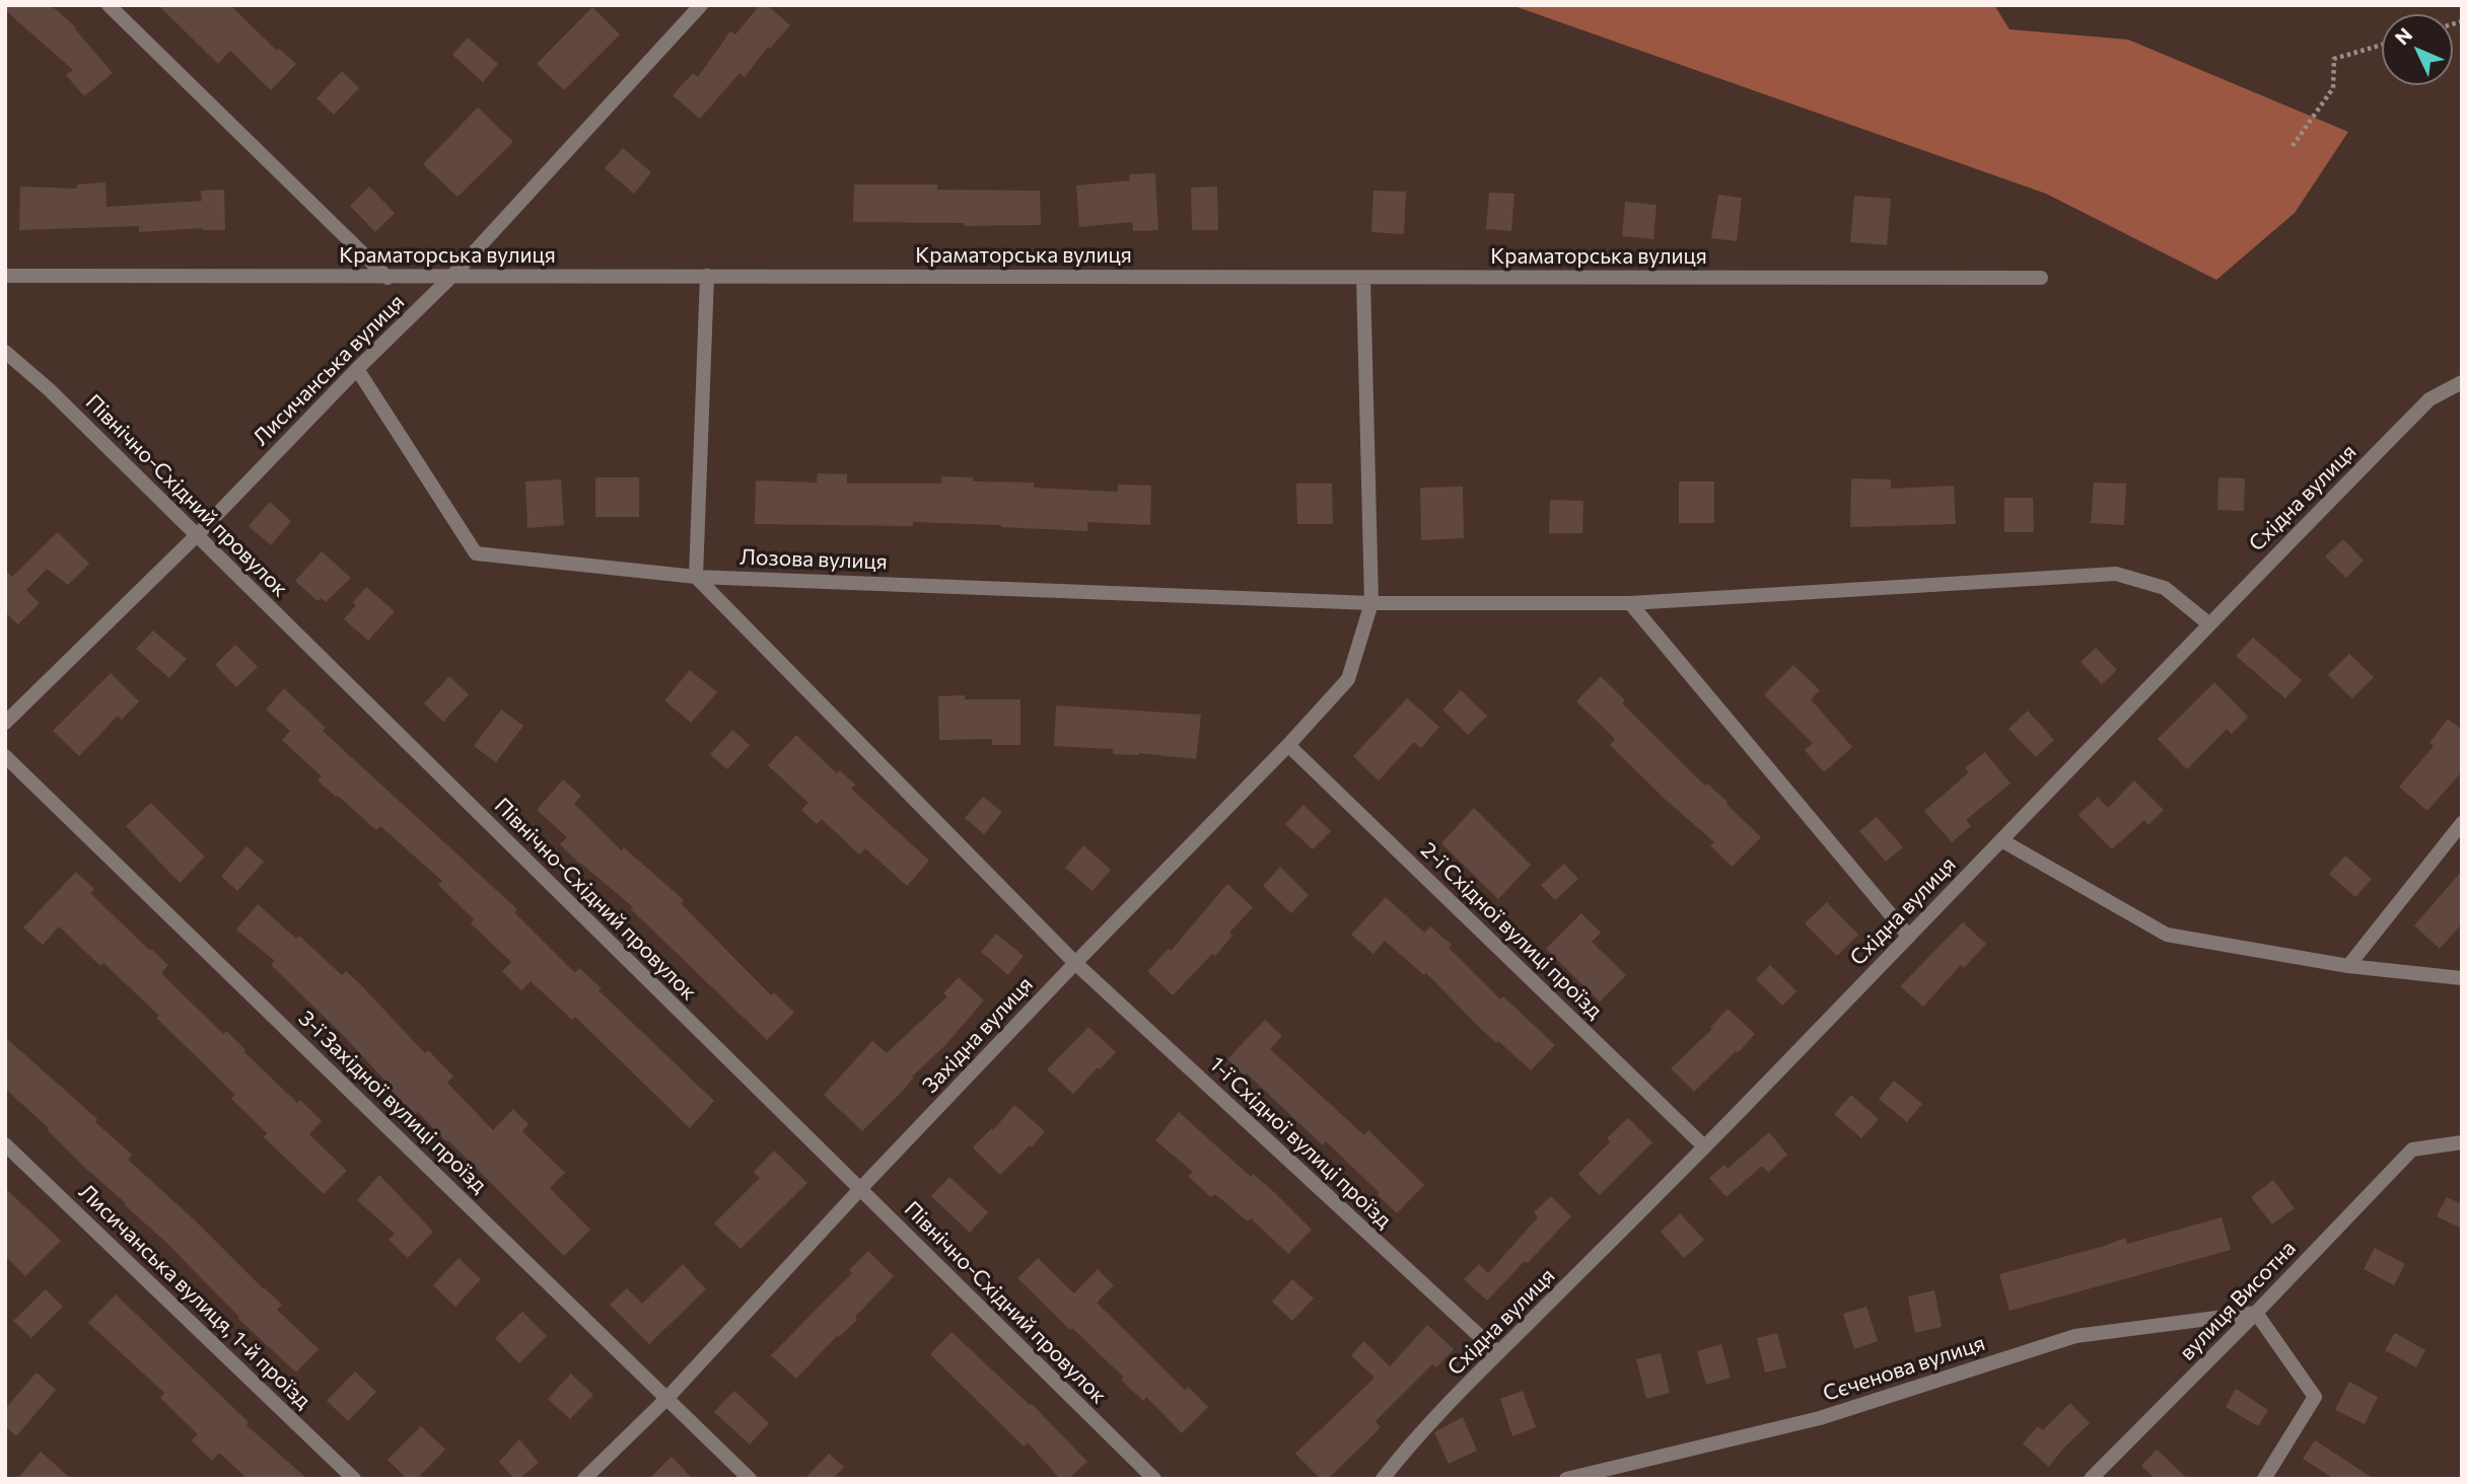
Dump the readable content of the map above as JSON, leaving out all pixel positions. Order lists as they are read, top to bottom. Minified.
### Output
{"streets":{"street":["Краматорська вулиця","Лисичанська вулиця","Північно-Східний провулок","Східна вулиця","Лозова вулиця","2-ї Східної вулиці проїзд","Західна вулиця","3-ї Західної вулиці проїзд","1-ї Східної вулиці проїзд","Лисичанська вулиця, 1-й проїзд","вулиця Висотна","Сєченова вулиця"]},"crossings":[["Краматорська вулиця","Лисичанська вулиця"],["Краматорська вулиця","Західна вулиця"],["Лисичанська вулиця","Північно-Східний провулок"],["Лисичанська вулиця","Лозова вулиця"],["Північно-Східний провулок","Західна вулиця"],["Східна вулиця","Лозова вулиця"],["Східна вулиця","2-ї Східної вулиці проїзд"],["Східна вулиця","1-ї Східної вулиці проїзд"],["Лозова вулиця","Західна вулиця"],["Лозова вулиця","1-ї Східної вулиці проїзд"],["2-ї Східної вулиці проїзд","Західна вулиця"],["Західна вулиця","3-ї Західної вулиці проїзд"],["Західна вулиця","1-ї Східної вулиці проїзд"],["вулиця Висотна","Сєченова вулиця"]],"north":"top left"}
